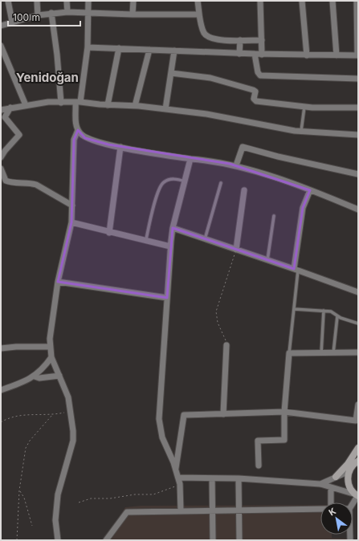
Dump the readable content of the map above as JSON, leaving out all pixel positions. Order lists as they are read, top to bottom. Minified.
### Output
{"districts":["Yenidoğan"],"scale_bar":"100 m","north":"top left"}
